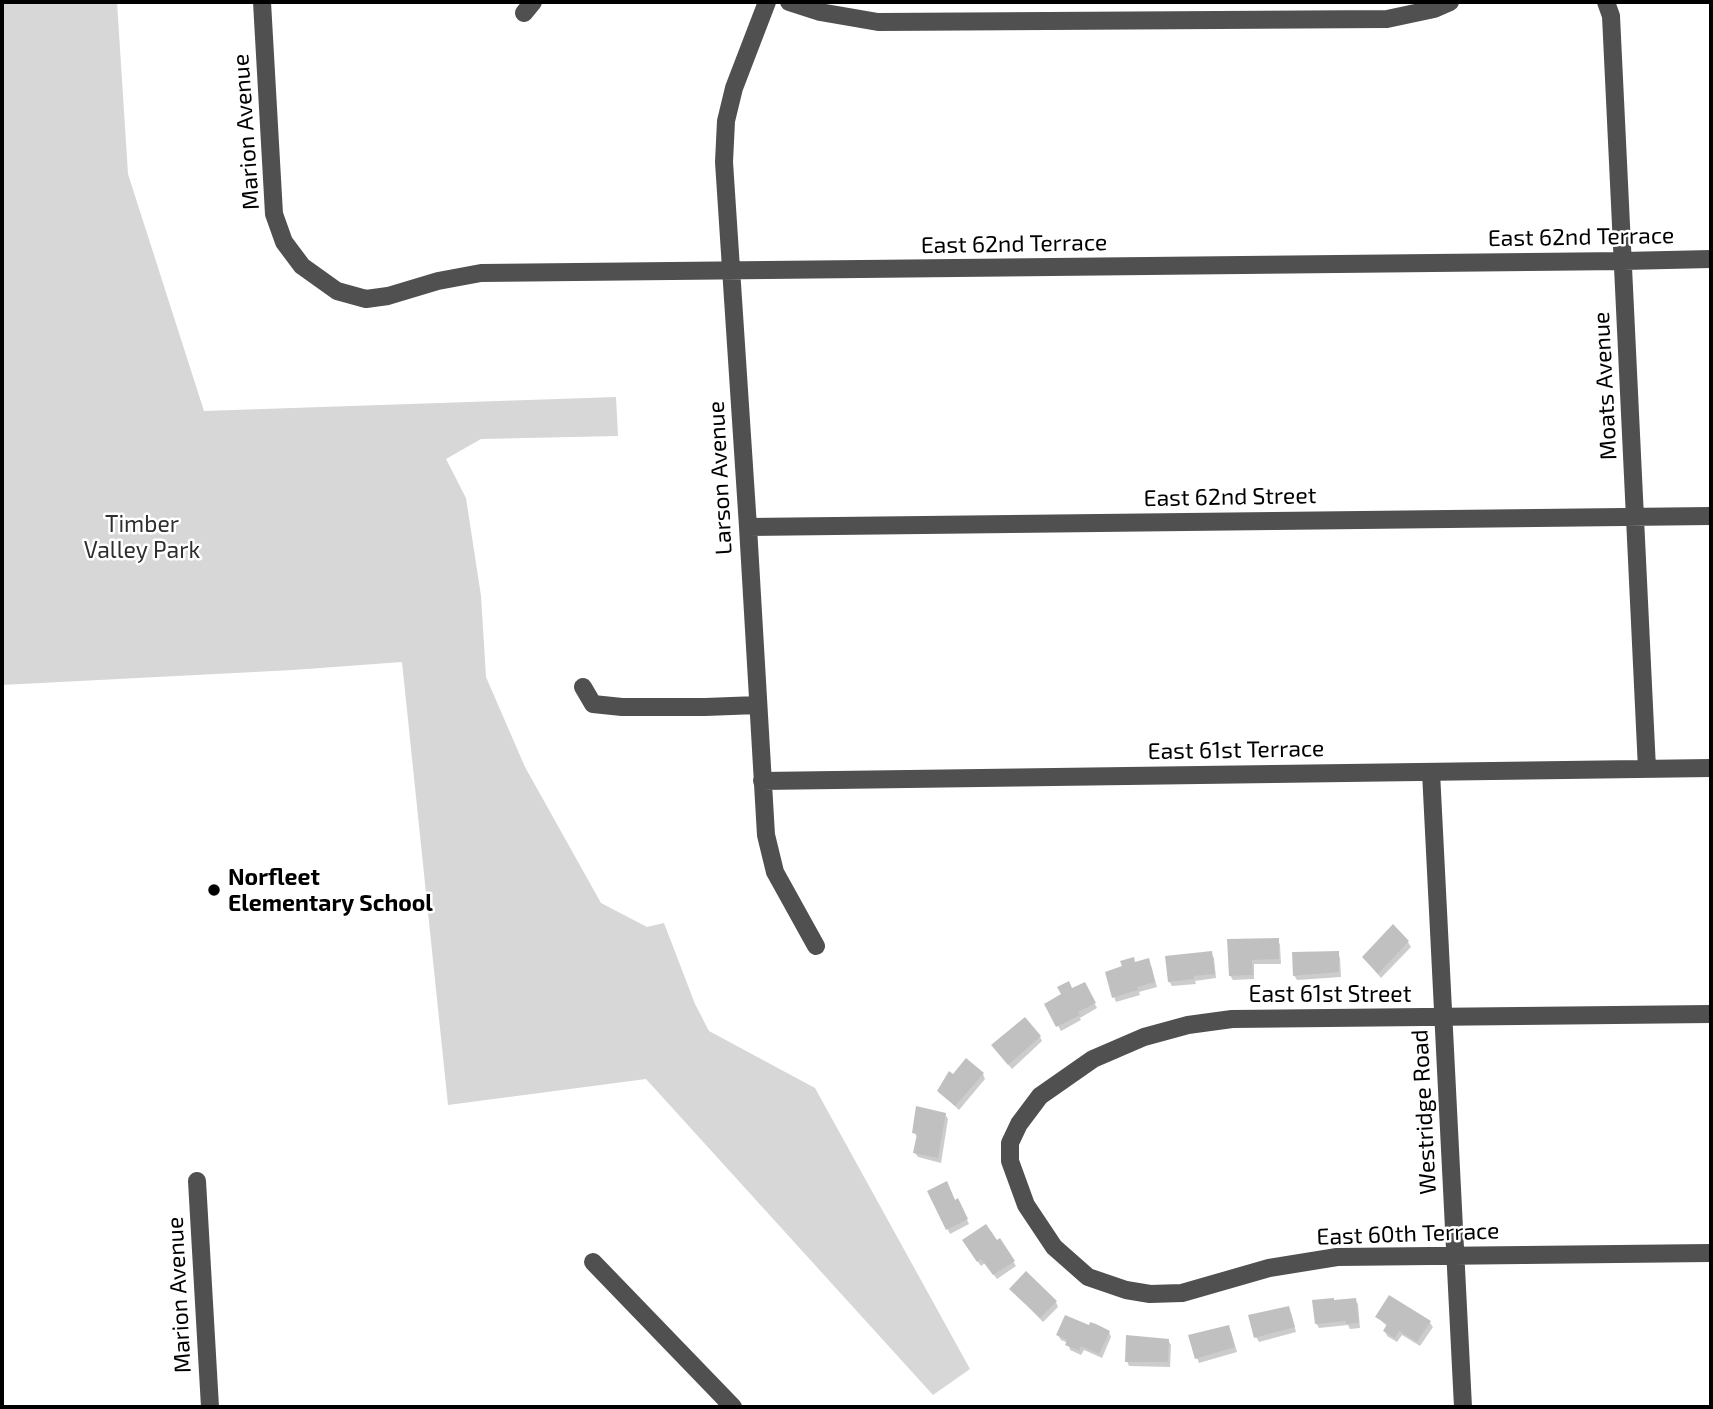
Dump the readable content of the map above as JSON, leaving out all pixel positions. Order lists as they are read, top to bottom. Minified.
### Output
{"streets":{"street":["Marion Avenue","East 62nd Terrace","Moats Avenue","Larson Avenue","East 62nd Street","East 61st Terrace","East 61st Street","Westridge Road","East 60th Terrace"]},"crossings":[["Marion Avenue","East 62nd Terrace"],["East 62nd Terrace","Moats Avenue"],["East 62nd Terrace","Larson Avenue"],["Moats Avenue","East 62nd Street"],["Moats Avenue","East 61st Terrace"],["Larson Avenue","East 62nd Street"],["Larson Avenue","East 61st Terrace"],["East 61st Terrace","Westridge Road"],["East 61st Street","Westridge Road"],["East 61st Street","East 60th Terrace"],["Westridge Road","East 60th Terrace"]],"parks":["Timber Valley Park"],"places":["Norfleet Elementary School"]}
